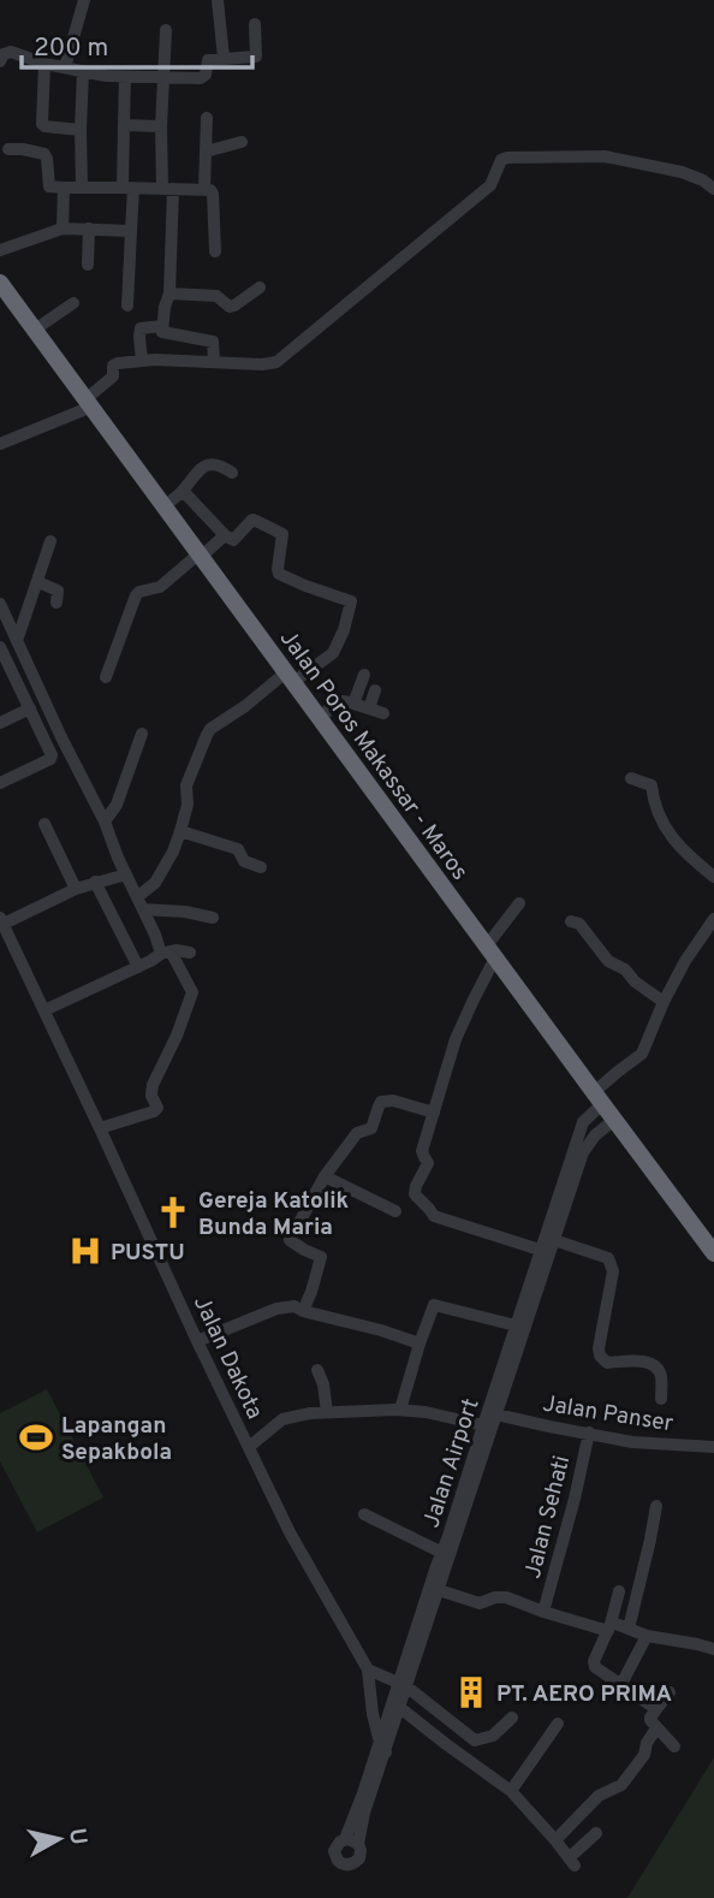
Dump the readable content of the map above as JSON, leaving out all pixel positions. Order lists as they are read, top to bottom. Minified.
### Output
{"streets":{"highway":["Jalan Poros Makassar - Maros"],"street":["Jalan Dakota","Jalan Panser","Jalan Airport","Jalan Sehati"]},"crossings":[["Jalan Poros Makassar - Maros","Jalan Airport"],["Jalan Panser","Jalan Airport"],["Jalan Panser","Jalan Sehati"]],"places":{"church":["Gereja Katolik Bunda Maria"],"hospital":["PUSTU"],"sports":["Lapangan Sepakbola"],"building":["PT. AERO PRIMA"]},"scale_bar":"200 m","north":"right"}
